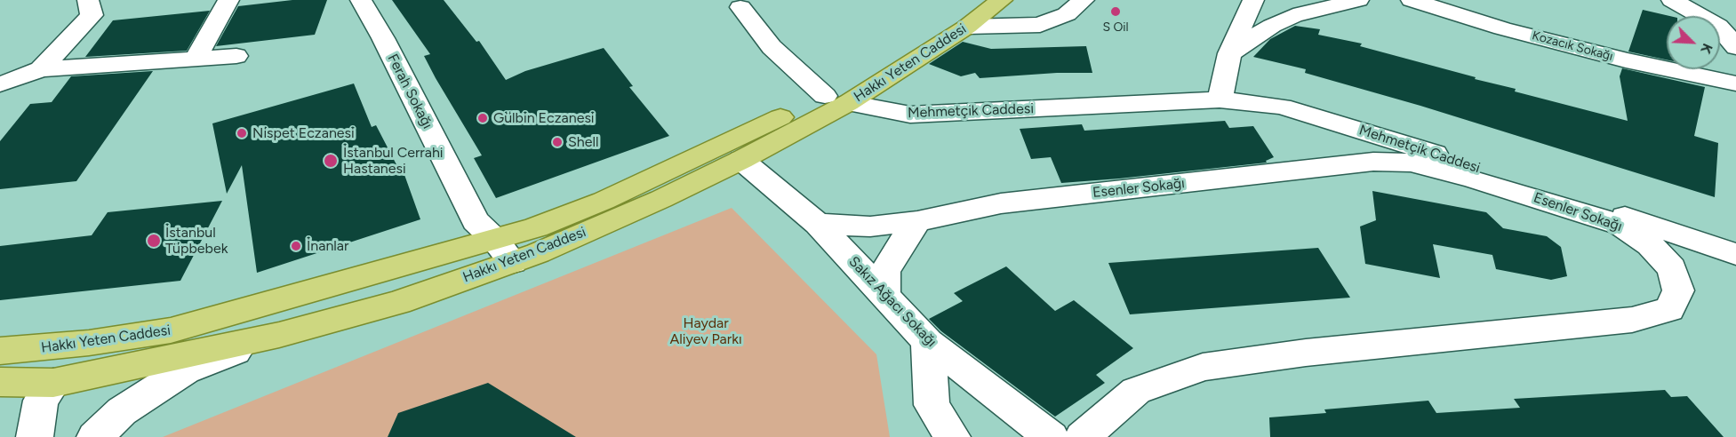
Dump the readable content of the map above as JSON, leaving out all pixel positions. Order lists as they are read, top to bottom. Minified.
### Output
{"streets":{"main road":["Hakkı Yeten Caddesi"],"street":["Kozacık Sokağı","Ferah Sokağı","Mehmetçik Caddesi","Esenler Sokağı","Sakız Ağacı Sokağı"]},"crossings":[["Hakkı Yeten Caddesi","Ferah Sokağı"],["Hakkı Yeten Caddesi","Mehmetçik Caddesi"],["Hakkı Yeten Caddesi","Sakız Ağacı Sokağı"],["Mehmetçik Caddesi","Esenler Sokağı"],["Esenler Sokağı","Sakız Ağacı Sokağı"]],"parks":["Haydar Aliyev Parkı"],"places":["S Oil","Gülbin Eczanesi","Nispet Eczanesi","Shell","İstanbul Cerrahi Hastanesi","İstanbul Tüpbebek","İnanlar"],"north":"bottom right"}
